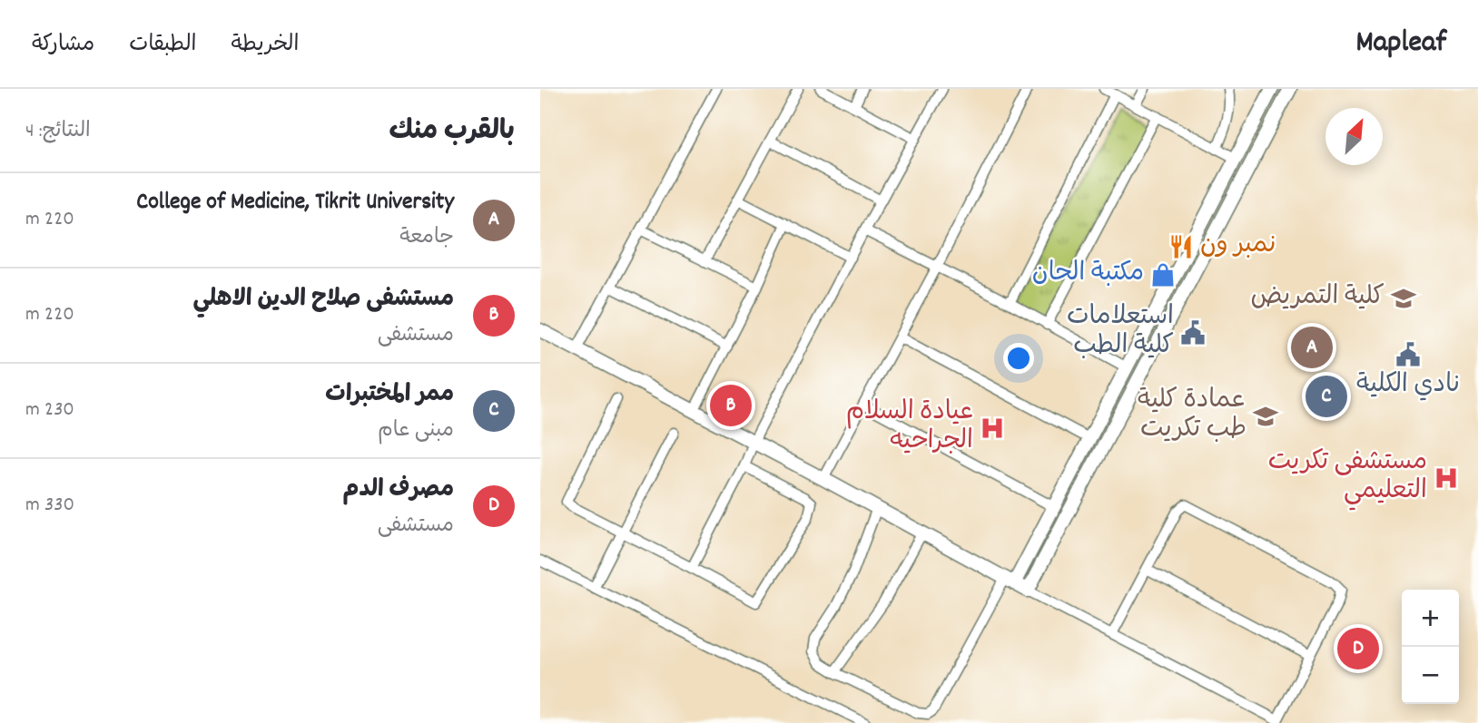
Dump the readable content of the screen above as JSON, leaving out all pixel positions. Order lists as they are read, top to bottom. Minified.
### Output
{"places":{"restaurant":["نمبر ون"],"shop":["مكتبة الحان"],"school or university":["كلية التمريض","عمادة كلية طب تكريت"],"public building":["استعلامات كلية الطب","نادي الكلية"],"hospital":["عيادة السلام الجراحيه","مستشفى تكريت التعليمي"]},"north":"top right","page":{"header":"Mapleaf","nav":["الخريطة","الطبقات","مشاركة"],"heading":["بالقرب منك","النتائج: 4"],"list":[{"mark":"A","name":"College of Medicine, Tikrit University","note":"جامعة","value":"220 m"},{"mark":"B","name":"مستشفى صلاح الدين الاهلي","note":"مستشفى","value":"220 m"},{"mark":"C","name":"ممر المختبرات","note":"مبنى عام","value":"230 m"},{"mark":"D","name":"مصرف الدم","note":"مستشفى","value":"330 m"}],"pins":["A","C","B","D"],"map_buttons":["+","−"]}}
